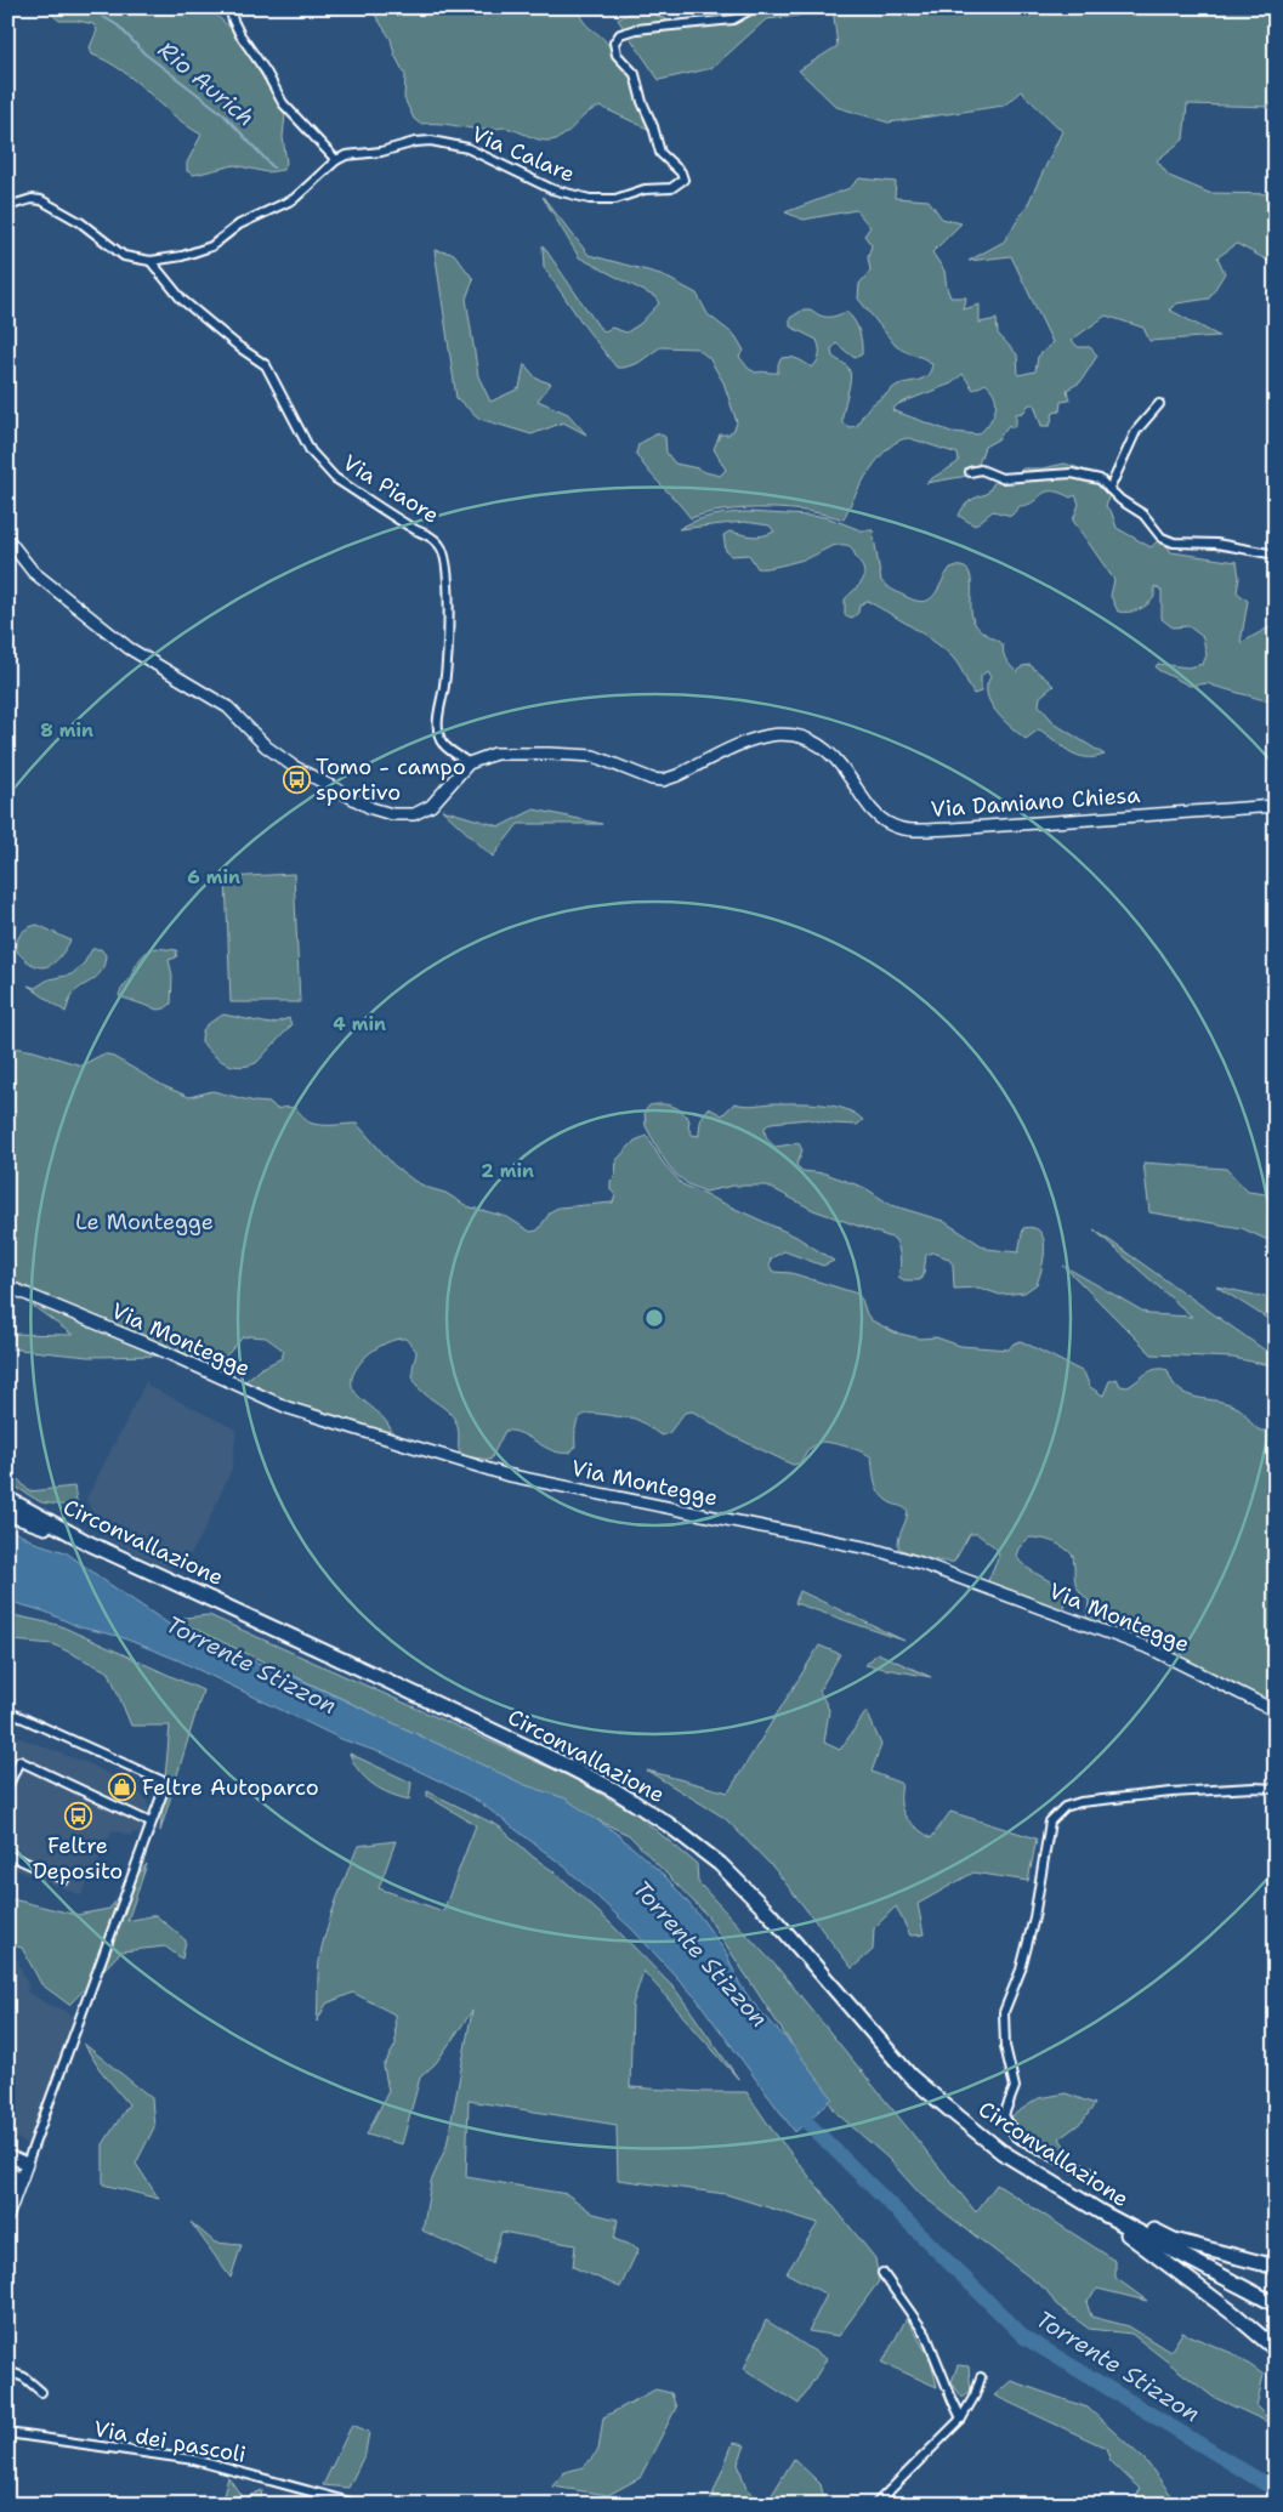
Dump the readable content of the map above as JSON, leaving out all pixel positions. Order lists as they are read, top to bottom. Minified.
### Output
{"streets":{"highway":["Circonvallazione"],"street":["Via Calare","Via Piaore","Via Damiano Chiesa","Via Montegge","Via dei pascoli"]},"crossings":[["Via Piaore","Via Damiano Chiesa"]],"water":["Rio Aurich","Torrente Stizzon"],"parks":["Le Montegge"],"places":{"bus stop":["Tomo - campo sportivo","Feltre Deposito"],"shop":["Feltre Autoparco"]},"rings":["8 min","6 min","4 min","2 min"]}
